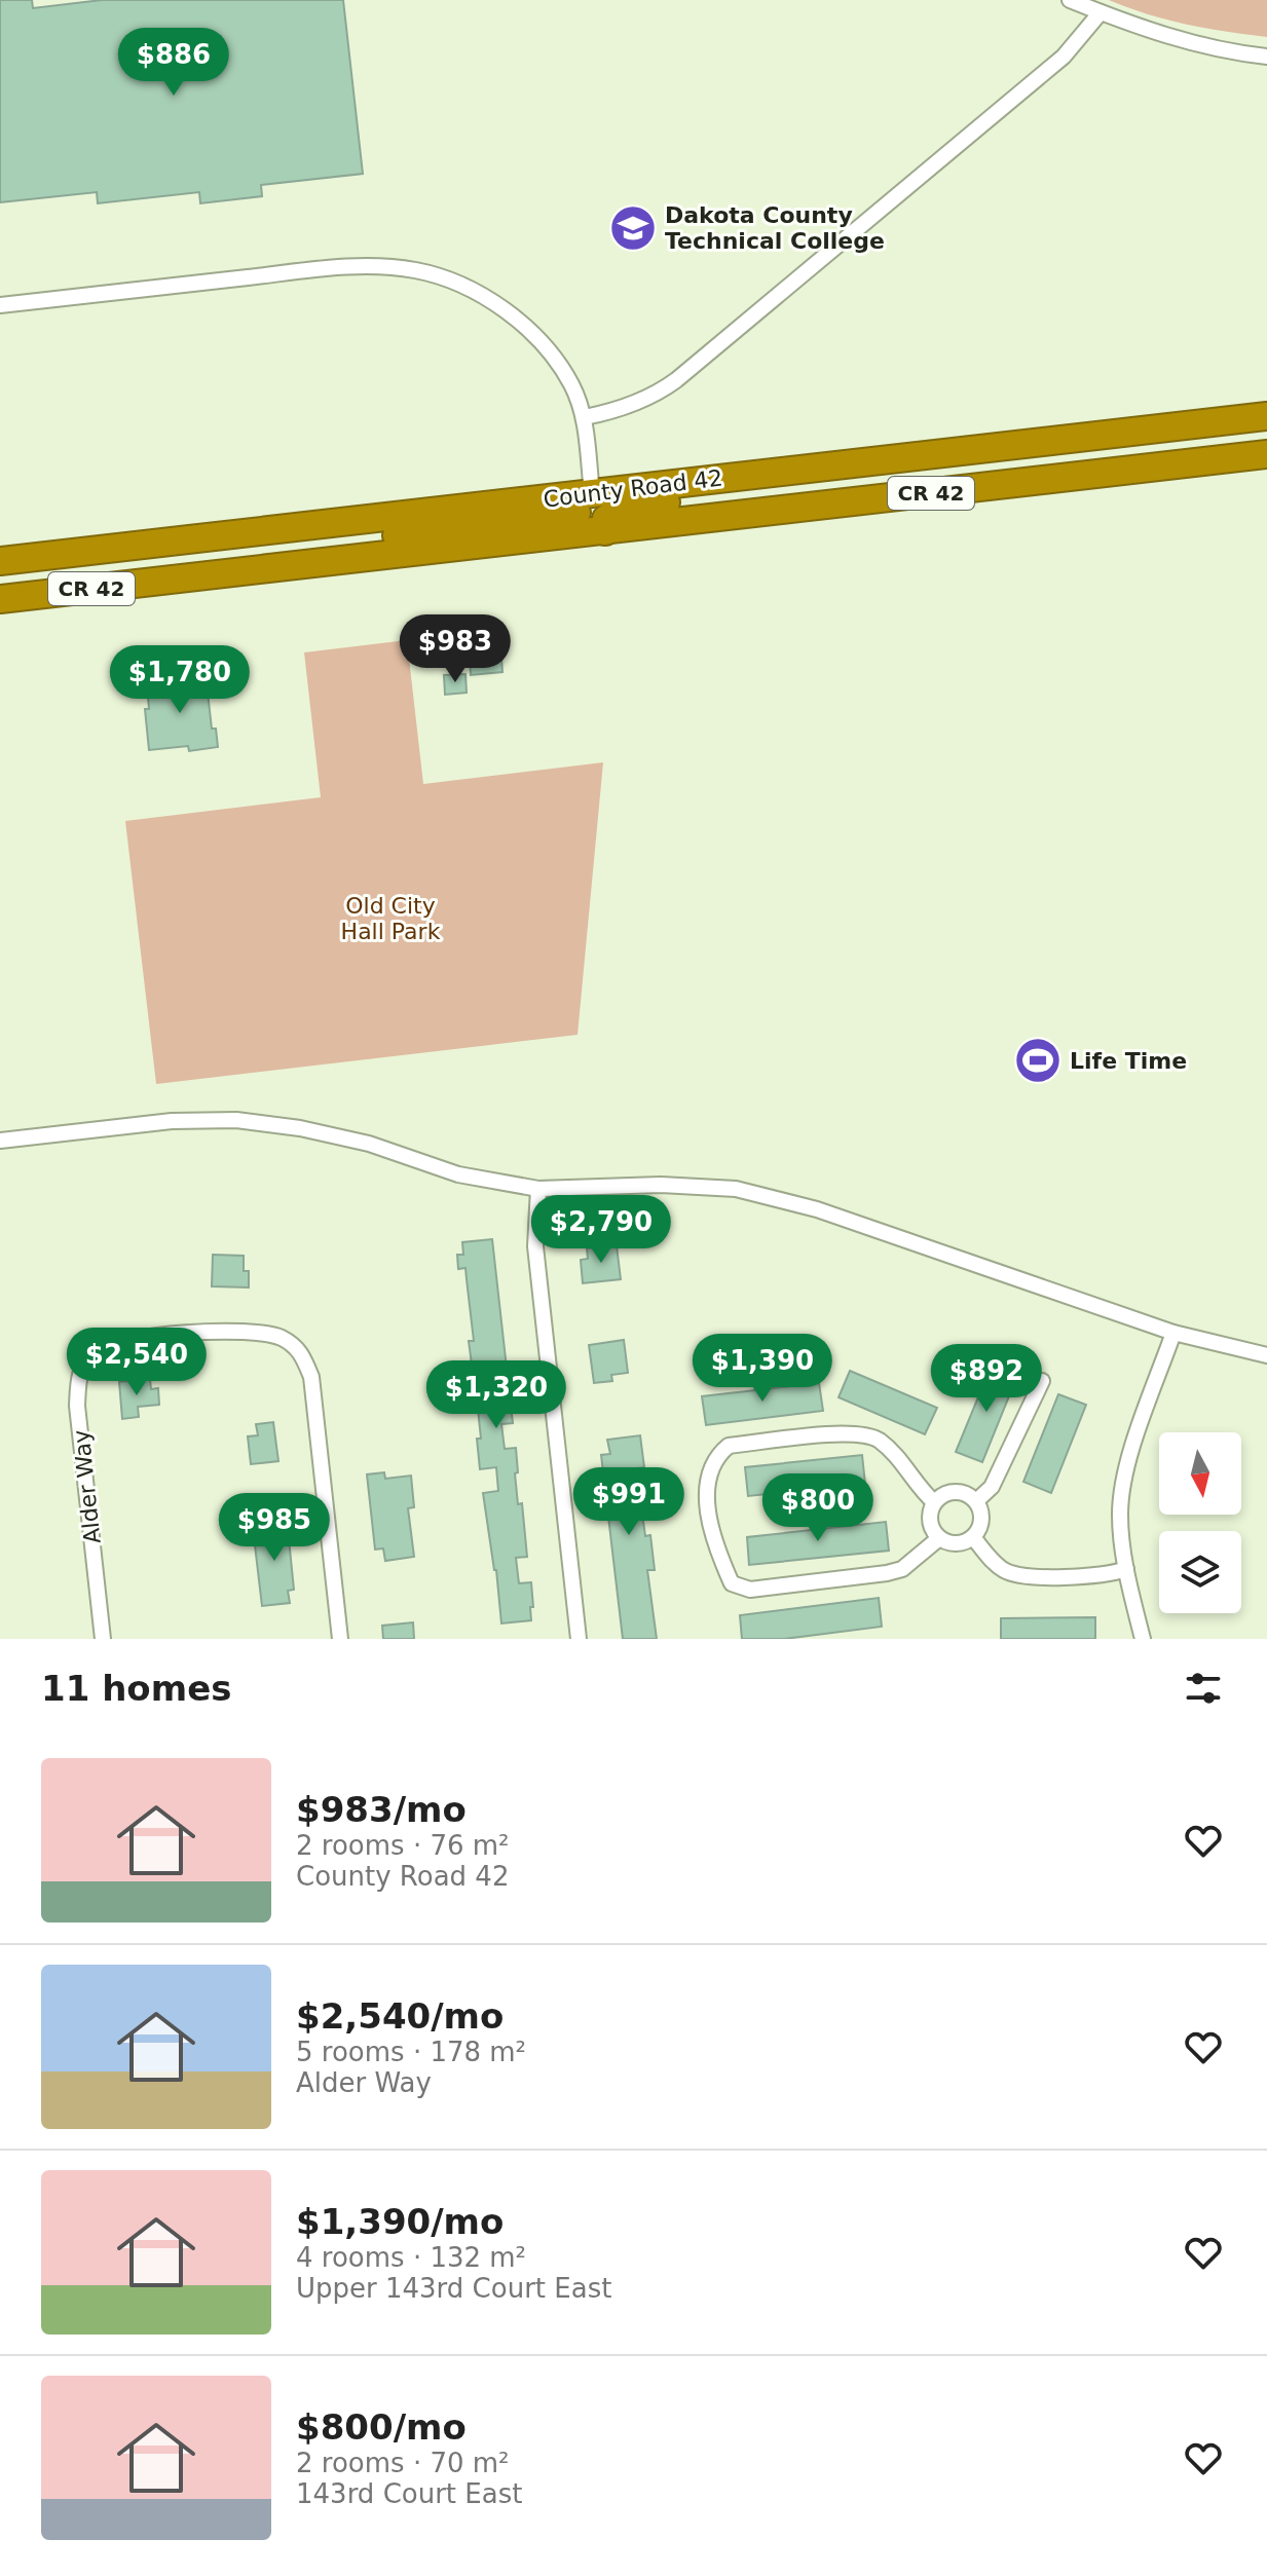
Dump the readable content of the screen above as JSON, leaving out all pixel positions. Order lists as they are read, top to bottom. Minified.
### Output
{"streets":{"highway":["County Road 42","CR 42"],"street":["Alder Way"]},"parks":["Old City Hall Park"],"places":{"school or university":["Dakota County Technical College"],"sports":["Life Time"]},"north":"bottom","page":{"price":["$886","$983","$1,780","$2,790","$2,540","$1,390","$892","$1,320","$991","$800","$985"],"heading":"11 homes","list":[{"name":"$983/mo","note":"2 rooms · 76 m² · County Road 42"},{"name":"$2,540/mo","note":"5 rooms · 178 m² · Alder Way"},{"name":"$1,390/mo","note":"4 rooms · 132 m² · Upper 143rd Court East"},{"name":"$800/mo","note":"2 rooms · 70 m² · 143rd Court East"}]}}
